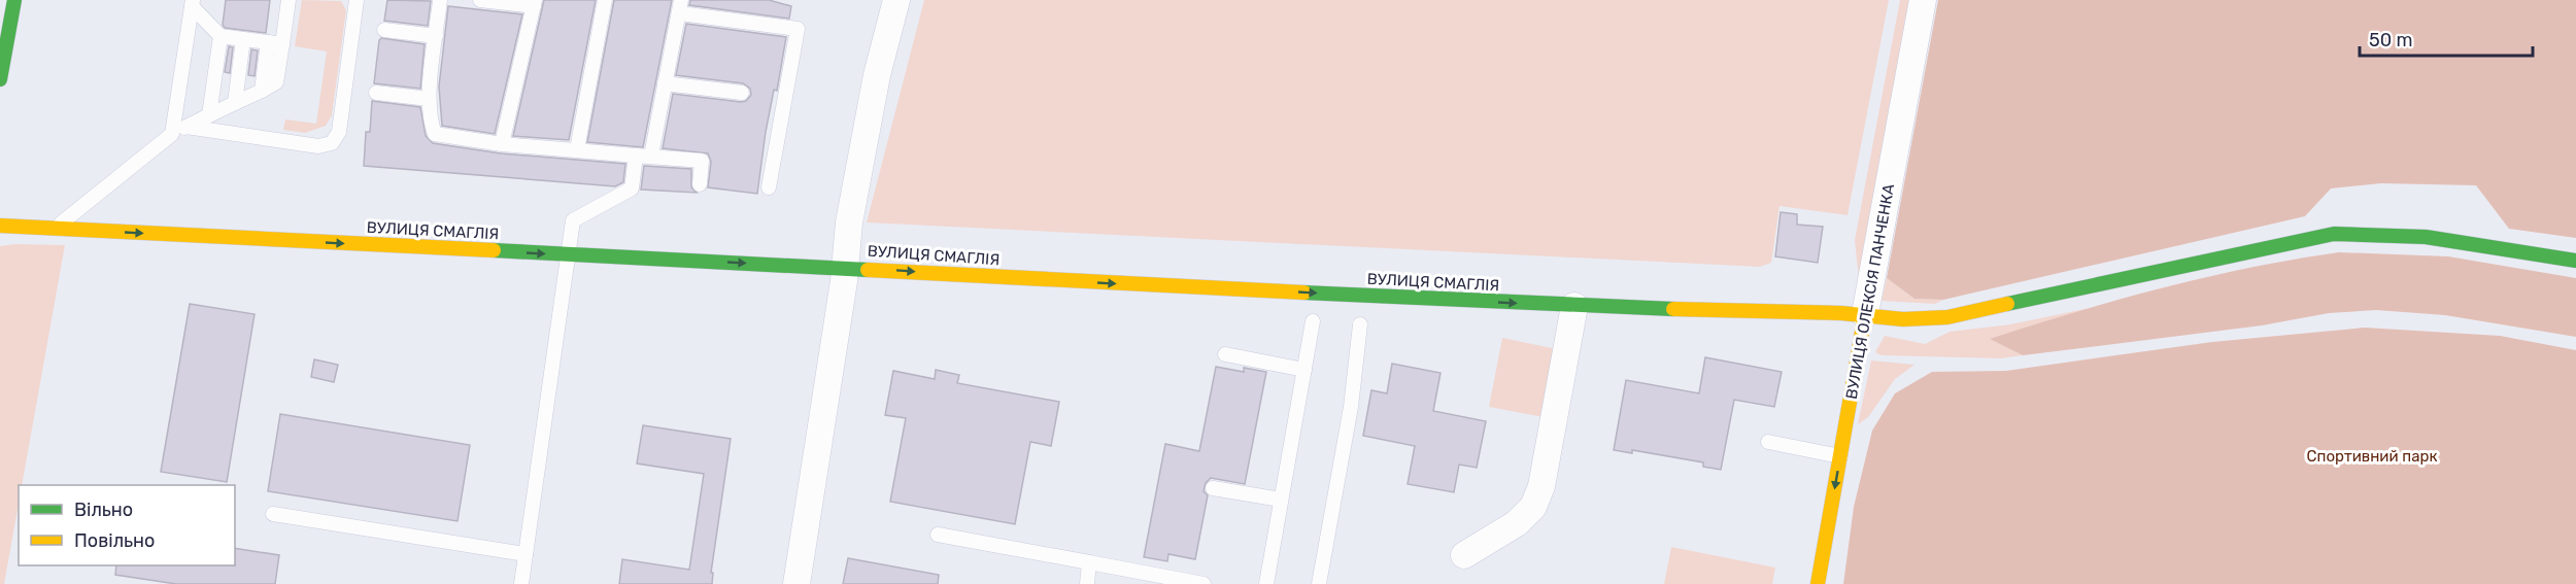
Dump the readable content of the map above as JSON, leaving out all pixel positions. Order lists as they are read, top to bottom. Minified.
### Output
{"streets":{"street":["ВУЛИЦЯ СМАГЛІЯ","ВУЛИЦЯ ОЛЕКСІЯ ПАНЧЕНКА"]},"crossings":[["ВУЛИЦЯ СМАГЛІЯ","ВУЛИЦЯ ОЛЕКСІЯ ПАНЧЕНКА"]],"one_way":["ВУЛИЦЯ СМАГЛІЯ"],"parks":["Спортивний парк"],"legend":["Вільно","Повільно"],"scale_bar":"50 m"}
